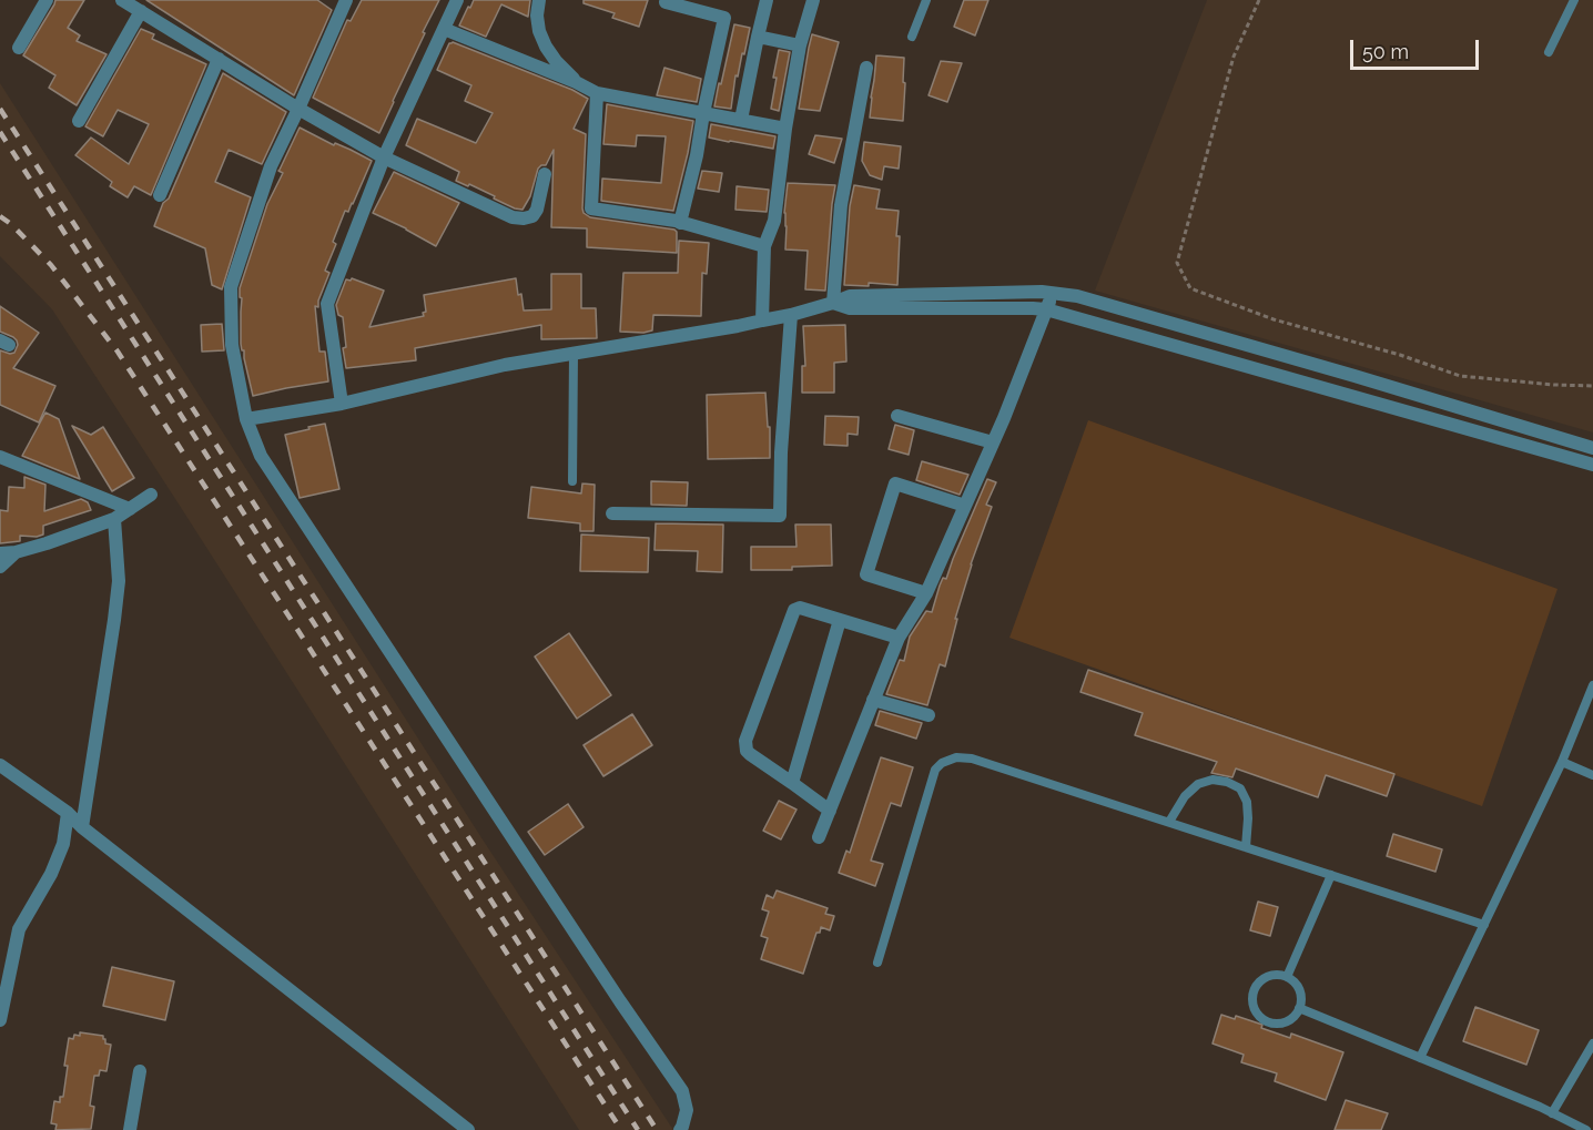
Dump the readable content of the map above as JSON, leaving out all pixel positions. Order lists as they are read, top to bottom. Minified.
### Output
{"scale_bar":"50 m"}
